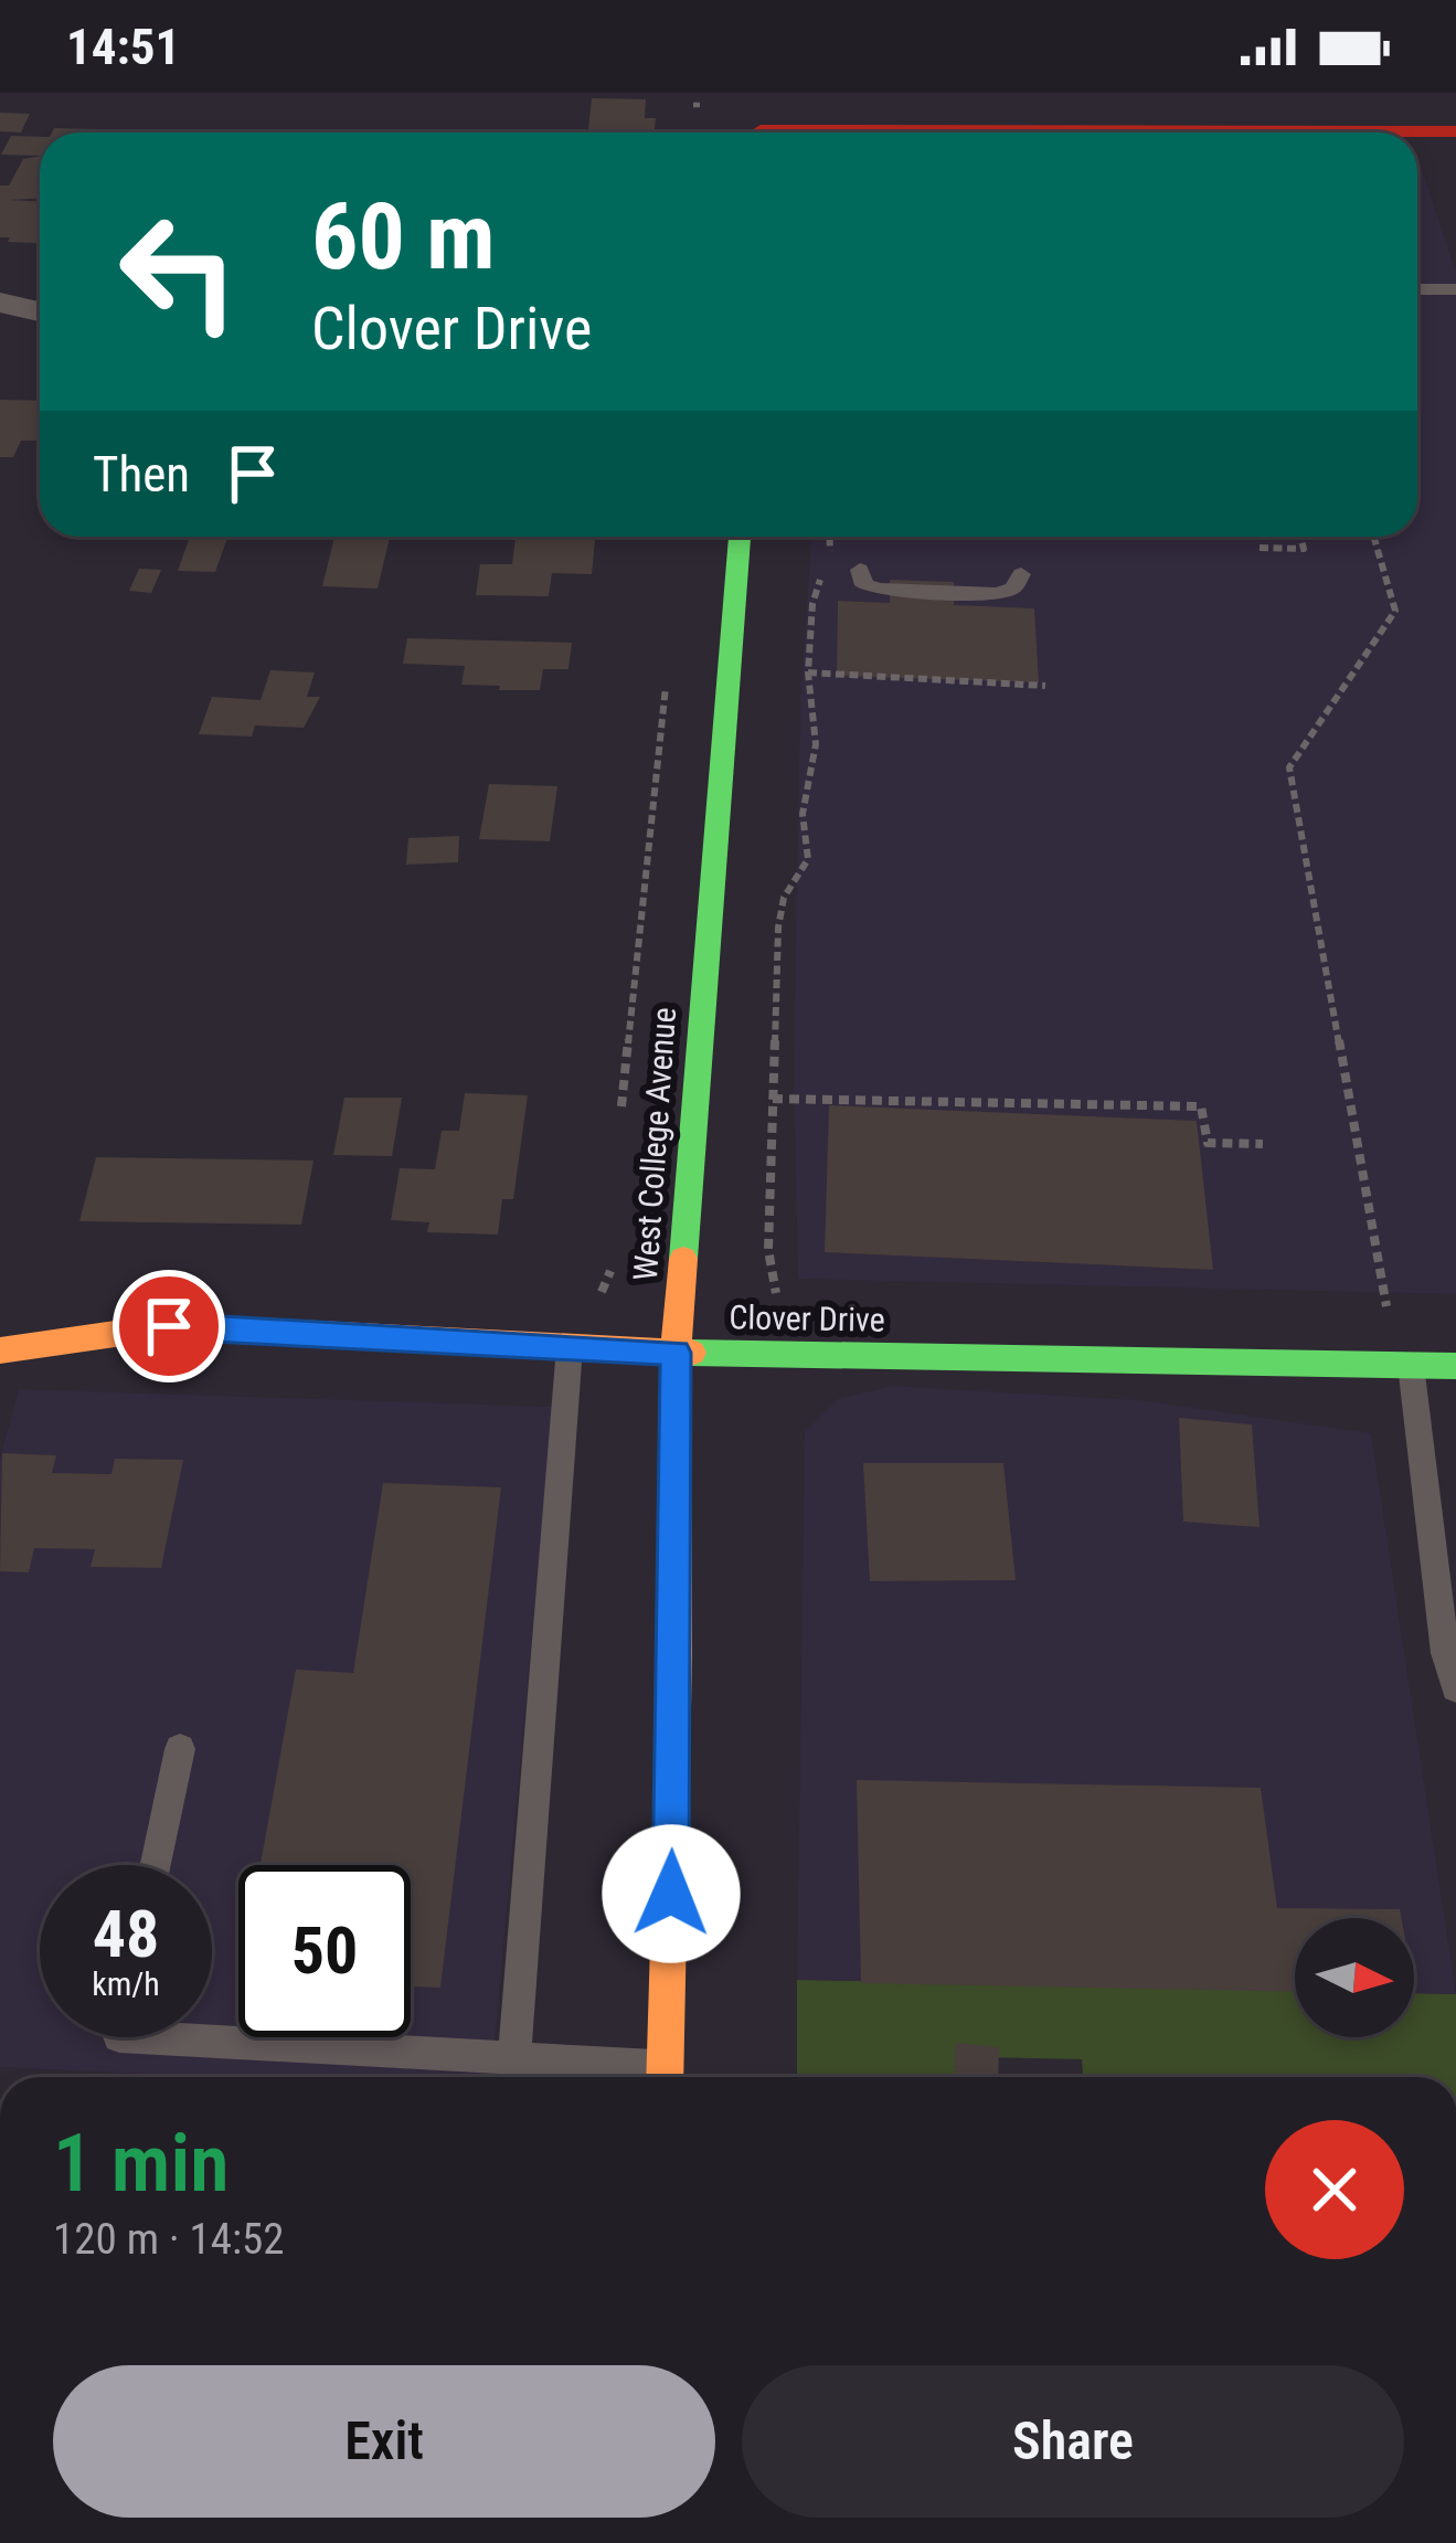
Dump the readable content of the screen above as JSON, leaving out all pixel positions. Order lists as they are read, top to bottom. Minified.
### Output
{"streets":{"street":["West College Avenue","Clover Drive"]},"crossings":[["West College Avenue","Clover Drive"]],"north":"right","page":{"status":"14:51","turn":["60 m","Clover Drive"],"then":"Then","speed":"48 km/h","limit":"50","heading":["1 min","120 m · 14:52"],"buttons":["Exit","Share"]}}
